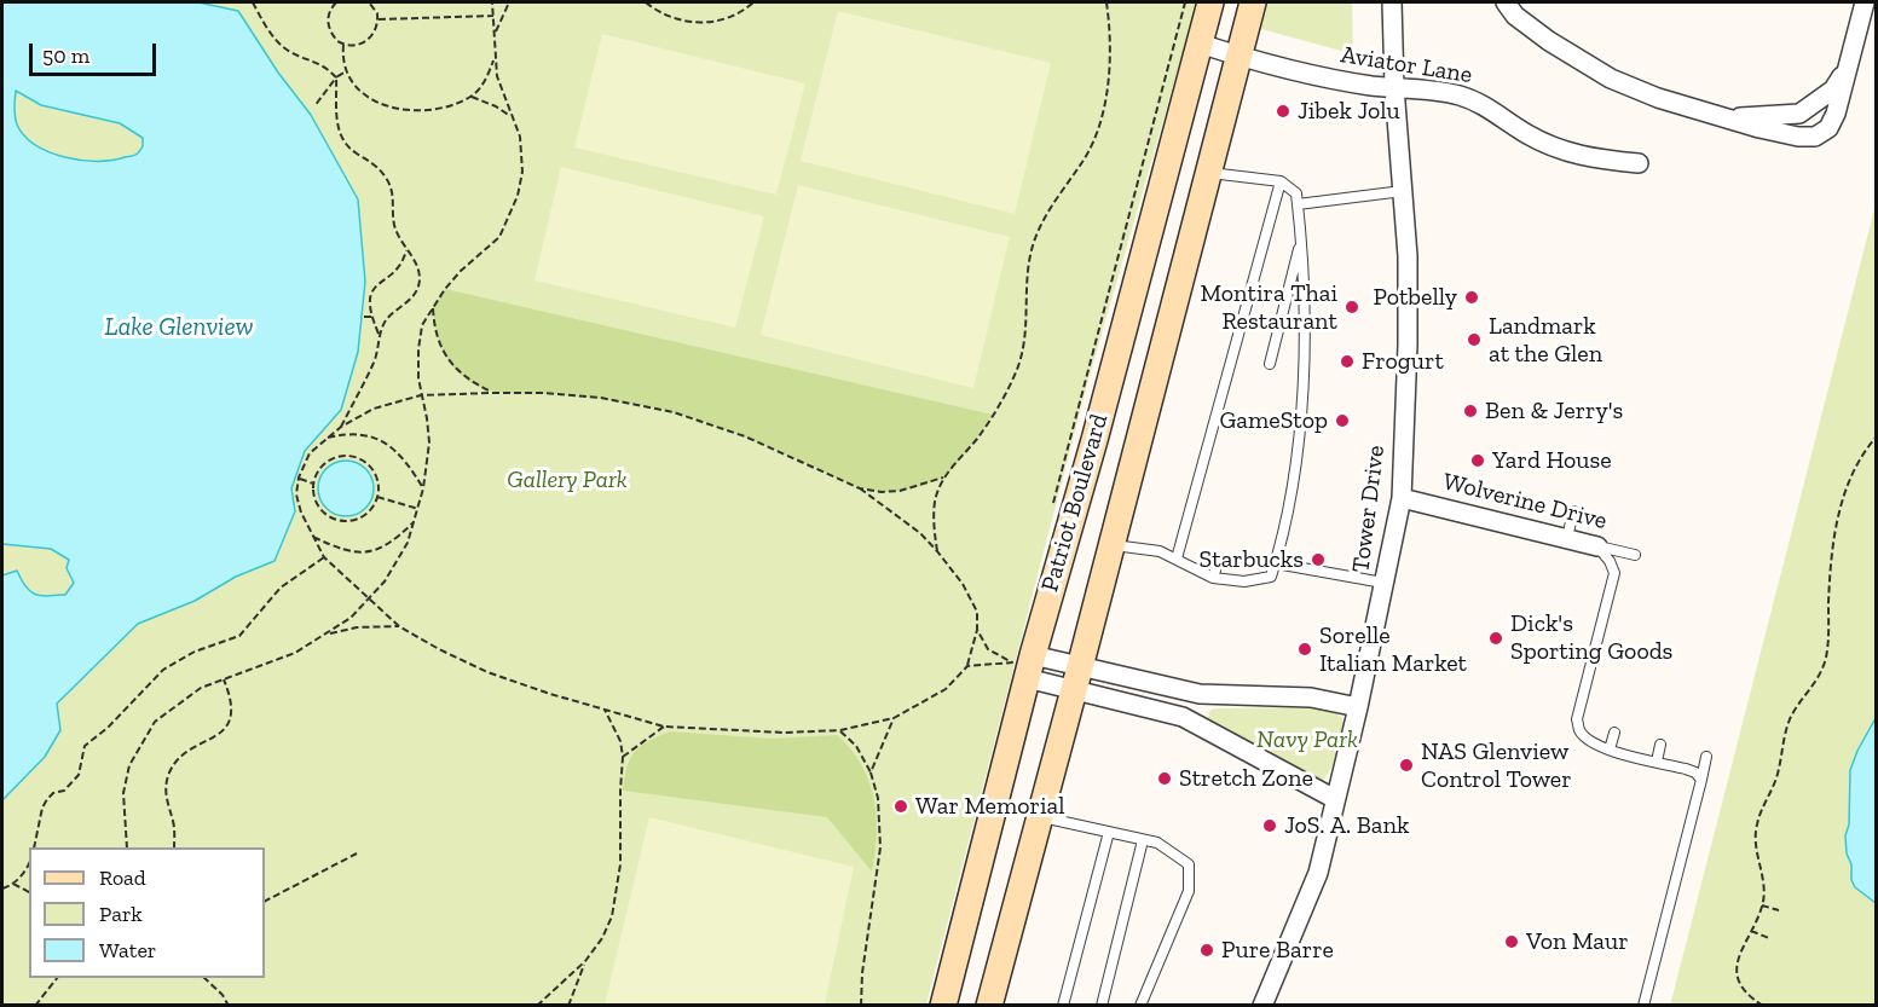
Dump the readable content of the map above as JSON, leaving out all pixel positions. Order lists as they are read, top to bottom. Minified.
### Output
{"streets":{"main road":["Patriot Boulevard"],"street":["Aviator Lane","Wolverine Drive","Tower Drive"]},"crossings":[["Aviator Lane","Patriot Boulevard"],["Aviator Lane","Tower Drive"],["Wolverine Drive","Tower Drive"]],"water":["Lake Glenview"],"parks":["Gallery Park","Navy Park"],"places":["Jibek Jolu","Potbelly","Montira Thai Restaurant","Landmark at the Glen","Frogurt","Ben & Jerry's","GameStop","Yard House","Starbucks","Dick's Sporting Goods","Sorelle Italian Market","NAS Glenview Control Tower","Stretch Zone","War Memorial","JoS. A. Bank","Von Maur","Pure Barre"],"legend":["Road","Park","Water"],"scale_bar":"50 m"}
